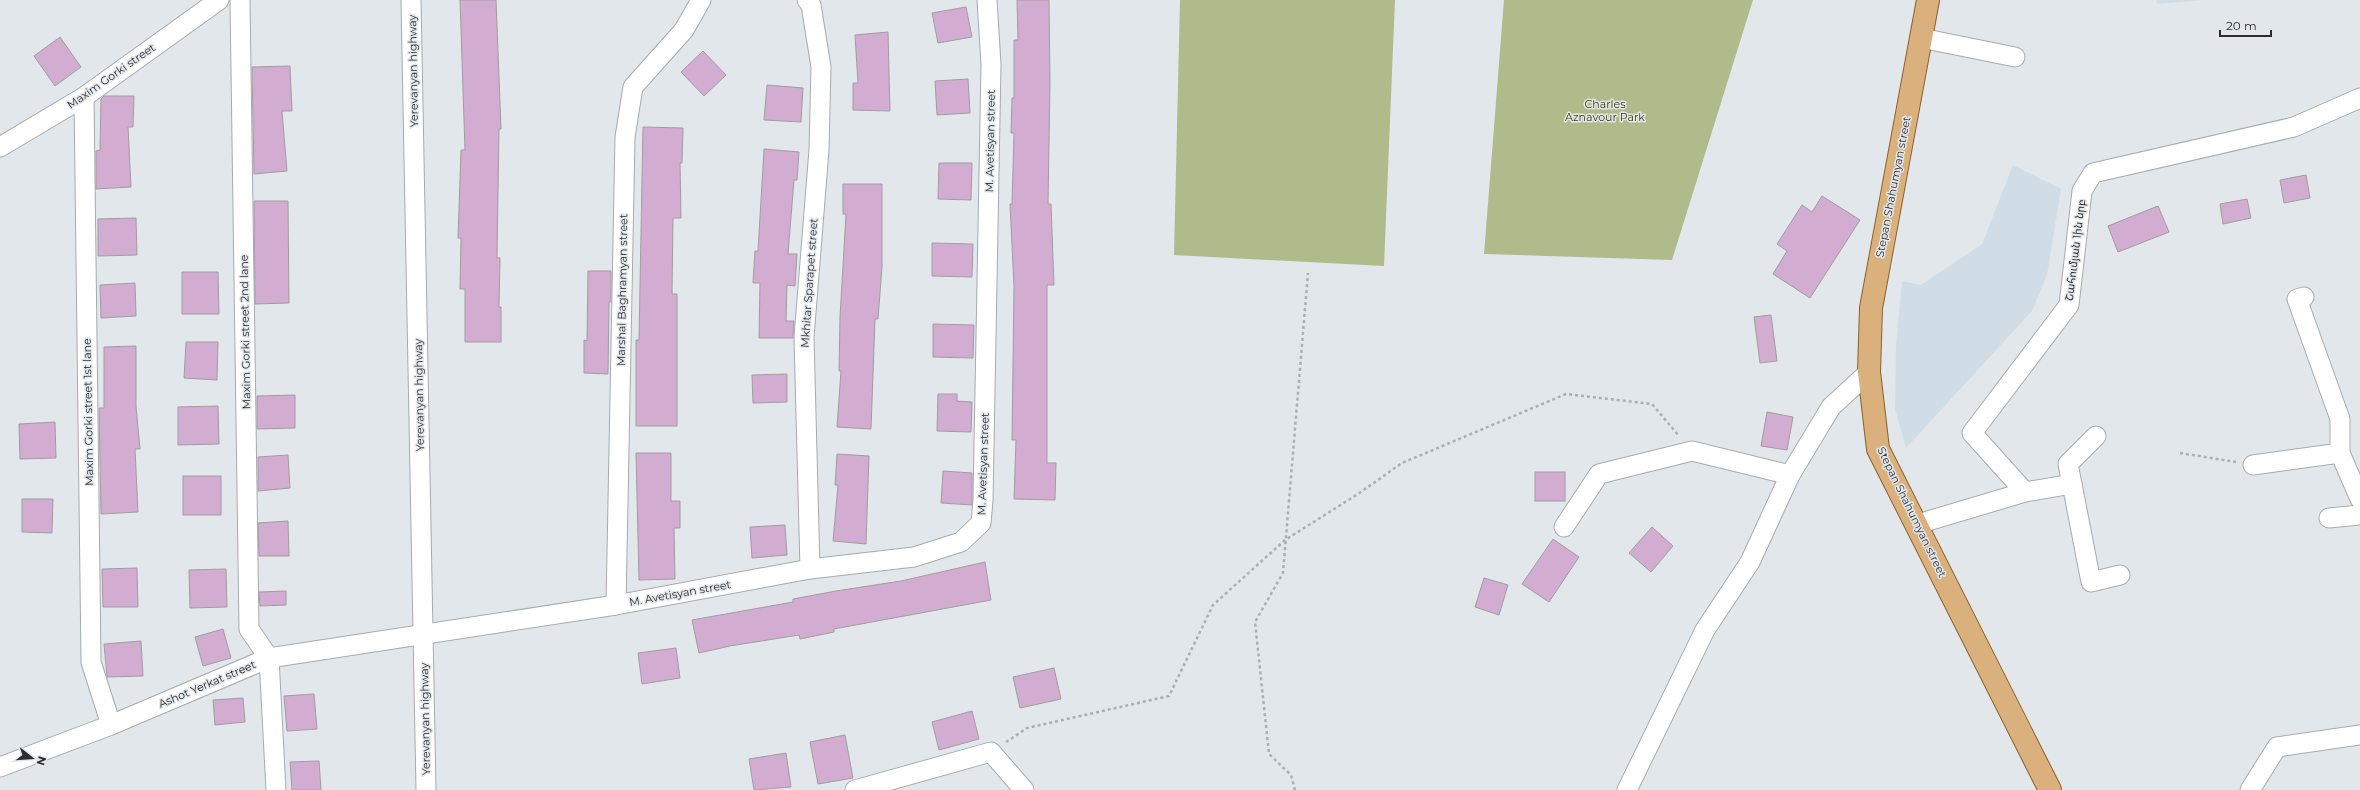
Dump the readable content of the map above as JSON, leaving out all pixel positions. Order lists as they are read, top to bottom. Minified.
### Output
{"streets":{"main road":["Stepan Shahumyan street"],"street":["Yerevanyan highway","Maxim Gorki street","M. Avetisyan street","Շահումյան 1ին նրբ","Mkhitar Sparapet street","Marshal Baghramyan street","Maxim Gorki street 2nd lane","Maxim Gorki street 1st lane","Ashot Yerkat street"]},"crossings":[["Yerevanyan highway","M. Avetisyan street"],["Yerevanyan highway","Ashot Yerkat street"],["Maxim Gorki street","Maxim Gorki street 1st lane"],["M. Avetisyan street","Mkhitar Sparapet street"],["M. Avetisyan street","Marshal Baghramyan street"],["M. Avetisyan street","Ashot Yerkat street"],["Maxim Gorki street 2nd lane","Ashot Yerkat street"],["Maxim Gorki street 1st lane","Ashot Yerkat street"]],"parks":["Charles Aznavour Park"],"scale_bar":"20 m","north":"right"}
